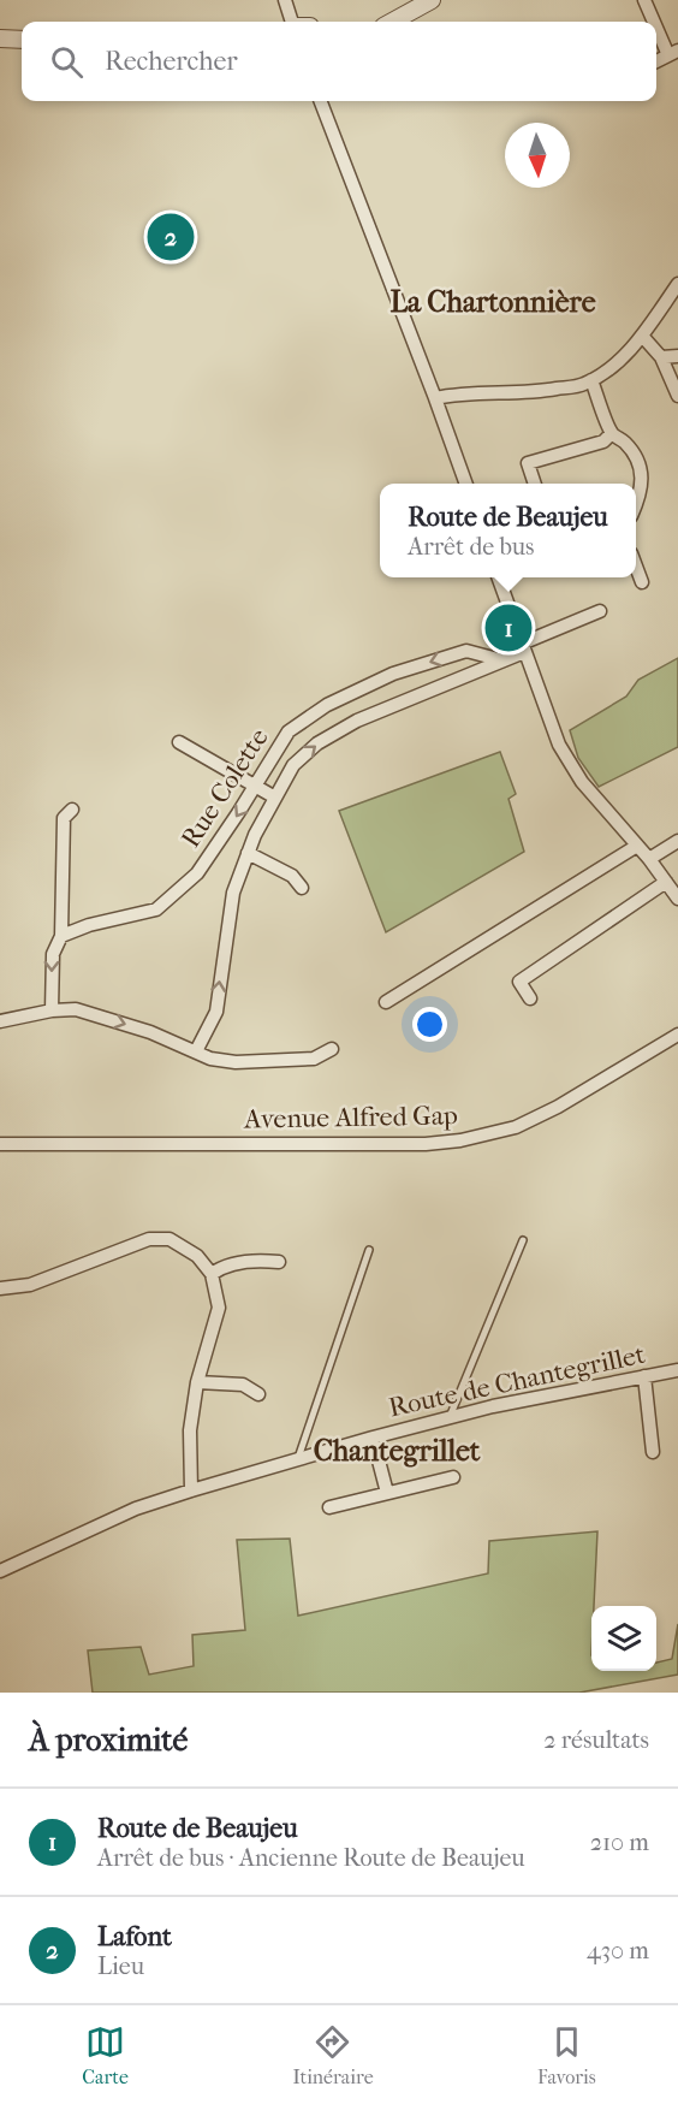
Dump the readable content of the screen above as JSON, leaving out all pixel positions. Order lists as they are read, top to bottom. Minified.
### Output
{"streets":{"street":["Rue Colette","Avenue Alfred Gap","Route de Chantegrillet"]},"districts":["La Chartonnière","Chantegrillet"],"north":"bottom","page":{"search":"Rechercher","pins":["2","1"],"popup":["Route de Beaujeu","Arrêt de bus"],"heading":["À proximité","2 résultats"],"list":[{"mark":"1","name":"Route de Beaujeu","note":"Arrêt de bus · Ancienne Route de Beaujeu","value":"210 m"},{"mark":"2","name":"Lafont","note":"Lieu","value":"430 m"}],"nav":["Carte","Itinéraire","Favoris"]}}
